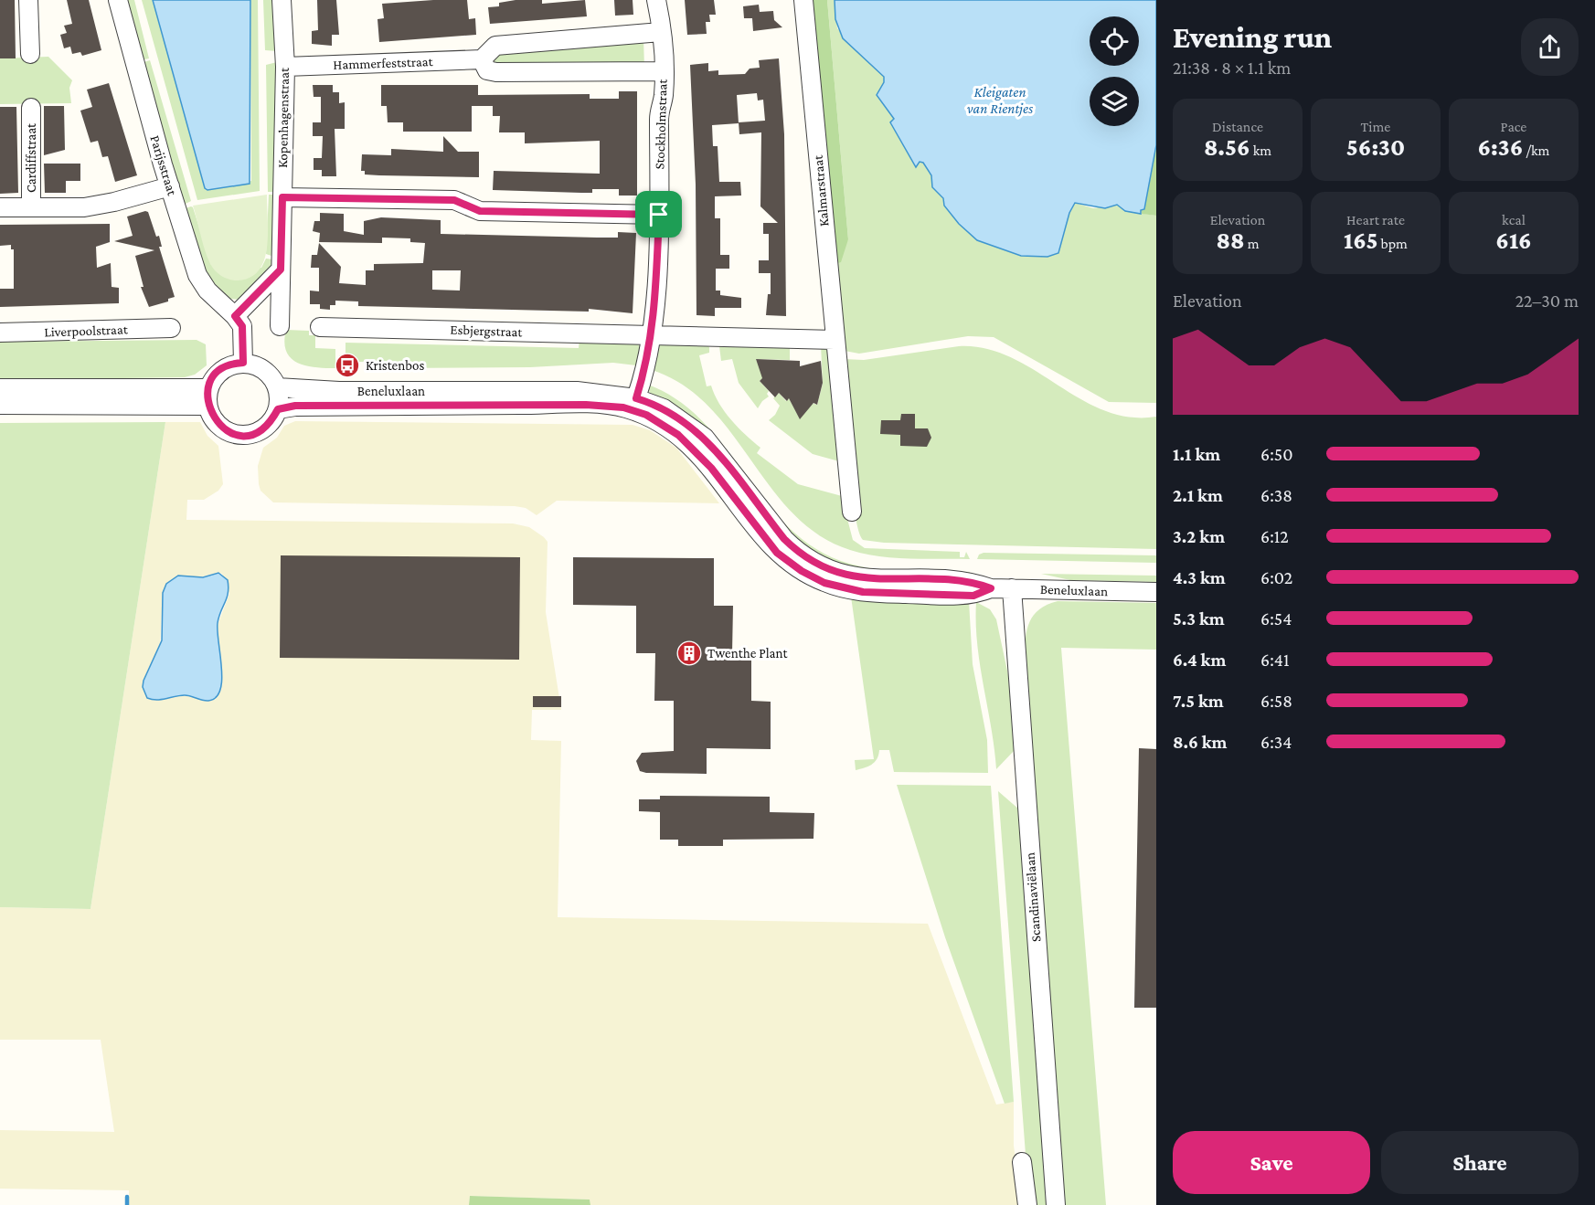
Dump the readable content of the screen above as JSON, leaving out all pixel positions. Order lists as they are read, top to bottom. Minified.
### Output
{"streets":{"street":["Hammerfeststraat","Kopenhagenstraat","Stockholmstraat","Cardiffstraat","Parijsstraat","Kalmarstraat","Liverpoolstraat","Esbjergstraat","Beneluxlaan","Scandinaviëlaan"]},"crossings":[["Hammerfeststraat","Kopenhagenstraat"],["Stockholmstraat","Esbjergstraat"],["Stockholmstraat","Beneluxlaan"],["Cardiffstraat","Parijsstraat"],["Beneluxlaan","Scandinaviëlaan"]],"water":["Kleigaten van Rientjes"],"places":{"bus stop":["Kristenbos"],"building":["Twenthe Plant"]},"page":{"heading":["Evening run","21:38 · 8 × 1.1 km"],"stats":[["Distance","8.56 km"],["Time","56:30"],["Pace","6:36 /km"],["Elevation","88 m"],["Heart rate","165 bpm"],["kcal","616"]],"chart":["Elevation","22–30 m"],"list":[{"name":"1.1 km","note":"6:50"},{"name":"2.1 km","note":"6:38"},{"name":"3.2 km","note":"6:12"},{"name":"4.3 km","note":"6:02"},{"name":"5.3 km","note":"6:54"},{"name":"6.4 km","note":"6:41"},{"name":"7.5 km","note":"6:58"},{"name":"8.6 km","note":"6:34"}],"buttons":["Save","Share"]}}
